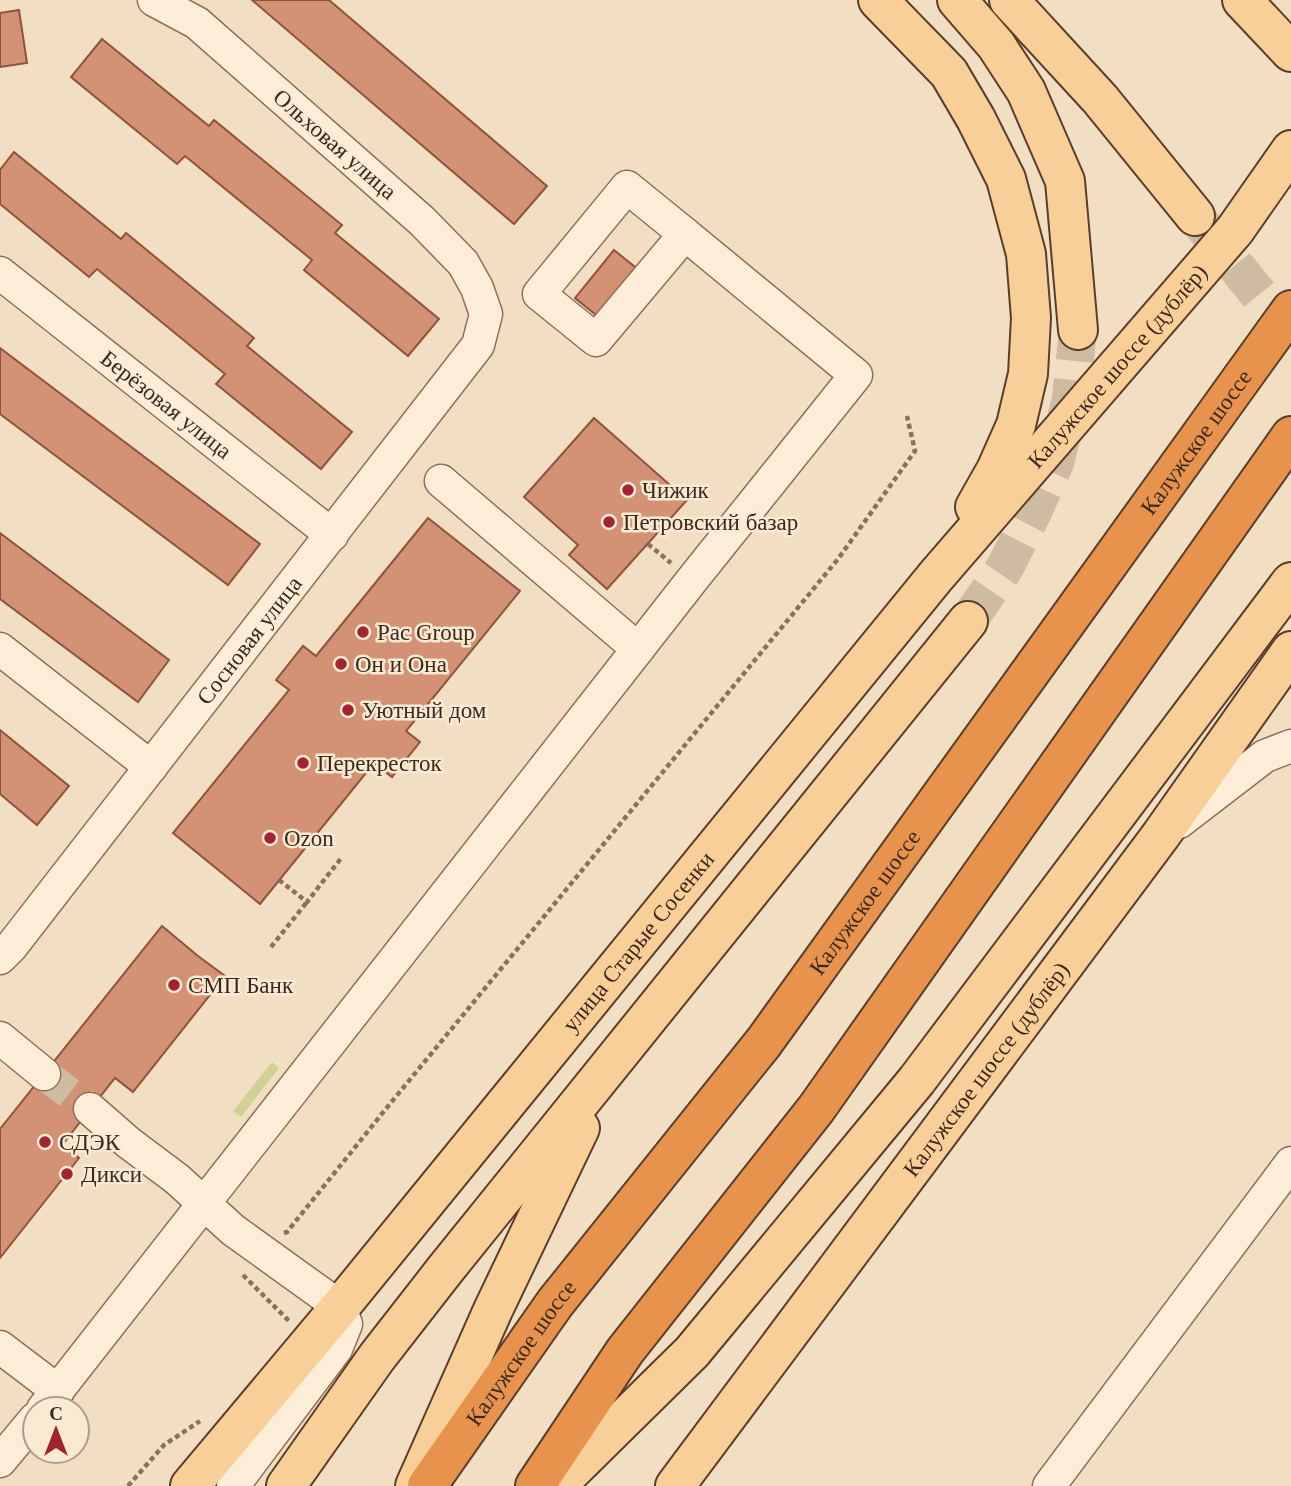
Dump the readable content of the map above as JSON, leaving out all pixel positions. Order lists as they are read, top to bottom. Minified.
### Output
{"streets":{"highway":["Калужское шоссе"],"main road":["Калужское шоссе (дублёр)","улица Старые Сосенки"],"street":["Ольховая улица","Берёзовая улица","Сосновая улица"]},"crossings":[["Ольховая улица","Сосновая улица"],["Калужское шоссе (дублёр)","улица Старые Сосенки"],["Берёзовая улица","Сосновая улица"]],"places":["Чижик","Петровский базар","Pac Group","Он и Она","Уютный дом","Перекресток","Ozon","СМП Банк","СДЭК","Дикси"],"north":"top"}
